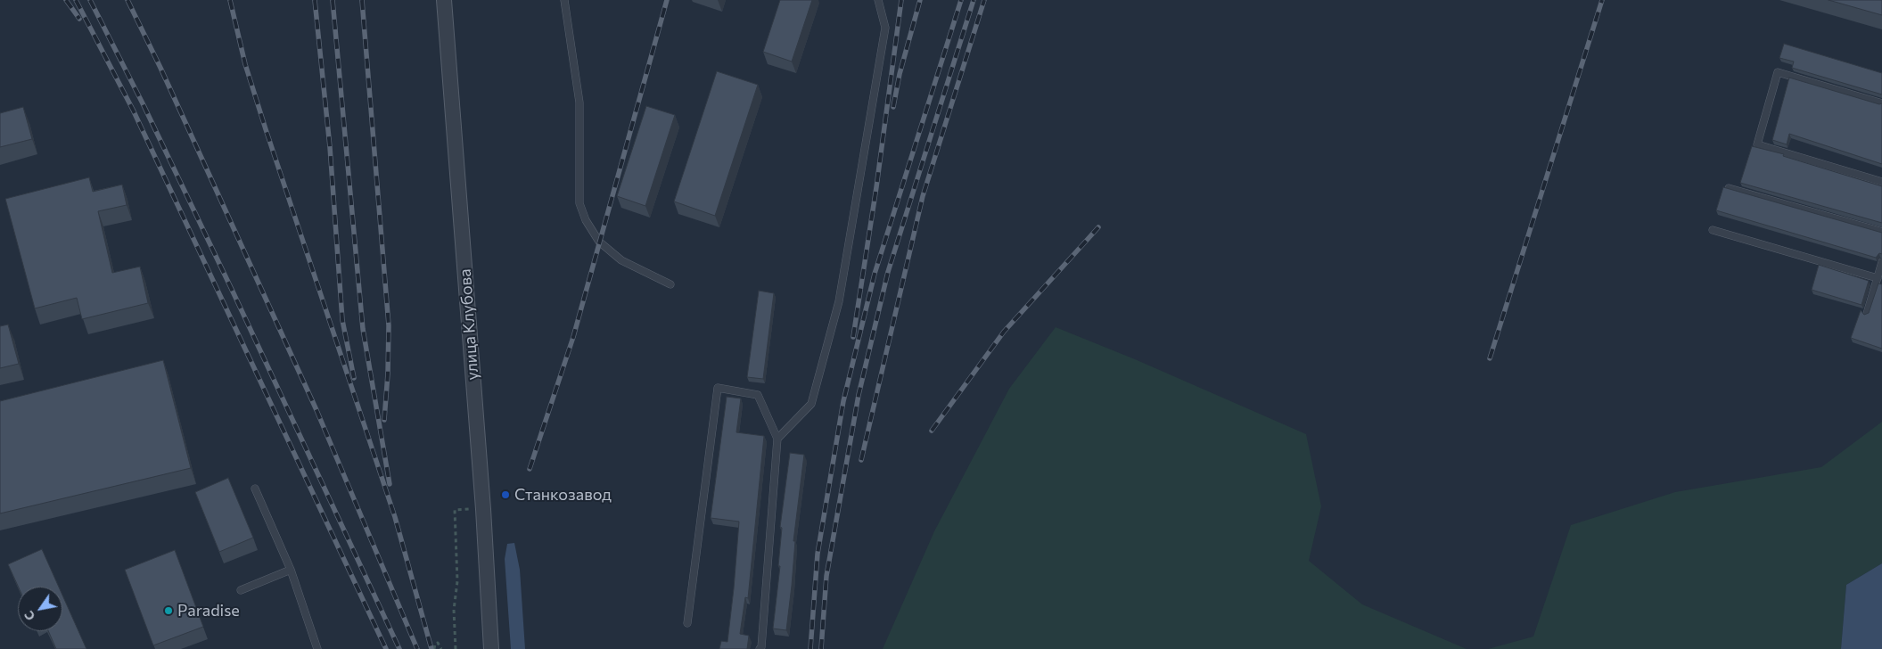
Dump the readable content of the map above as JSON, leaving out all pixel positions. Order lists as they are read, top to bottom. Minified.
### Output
{"streets":{"street":["улица Клубова"]},"places":["Станкозавод","Paradise"],"north":"bottom left"}
